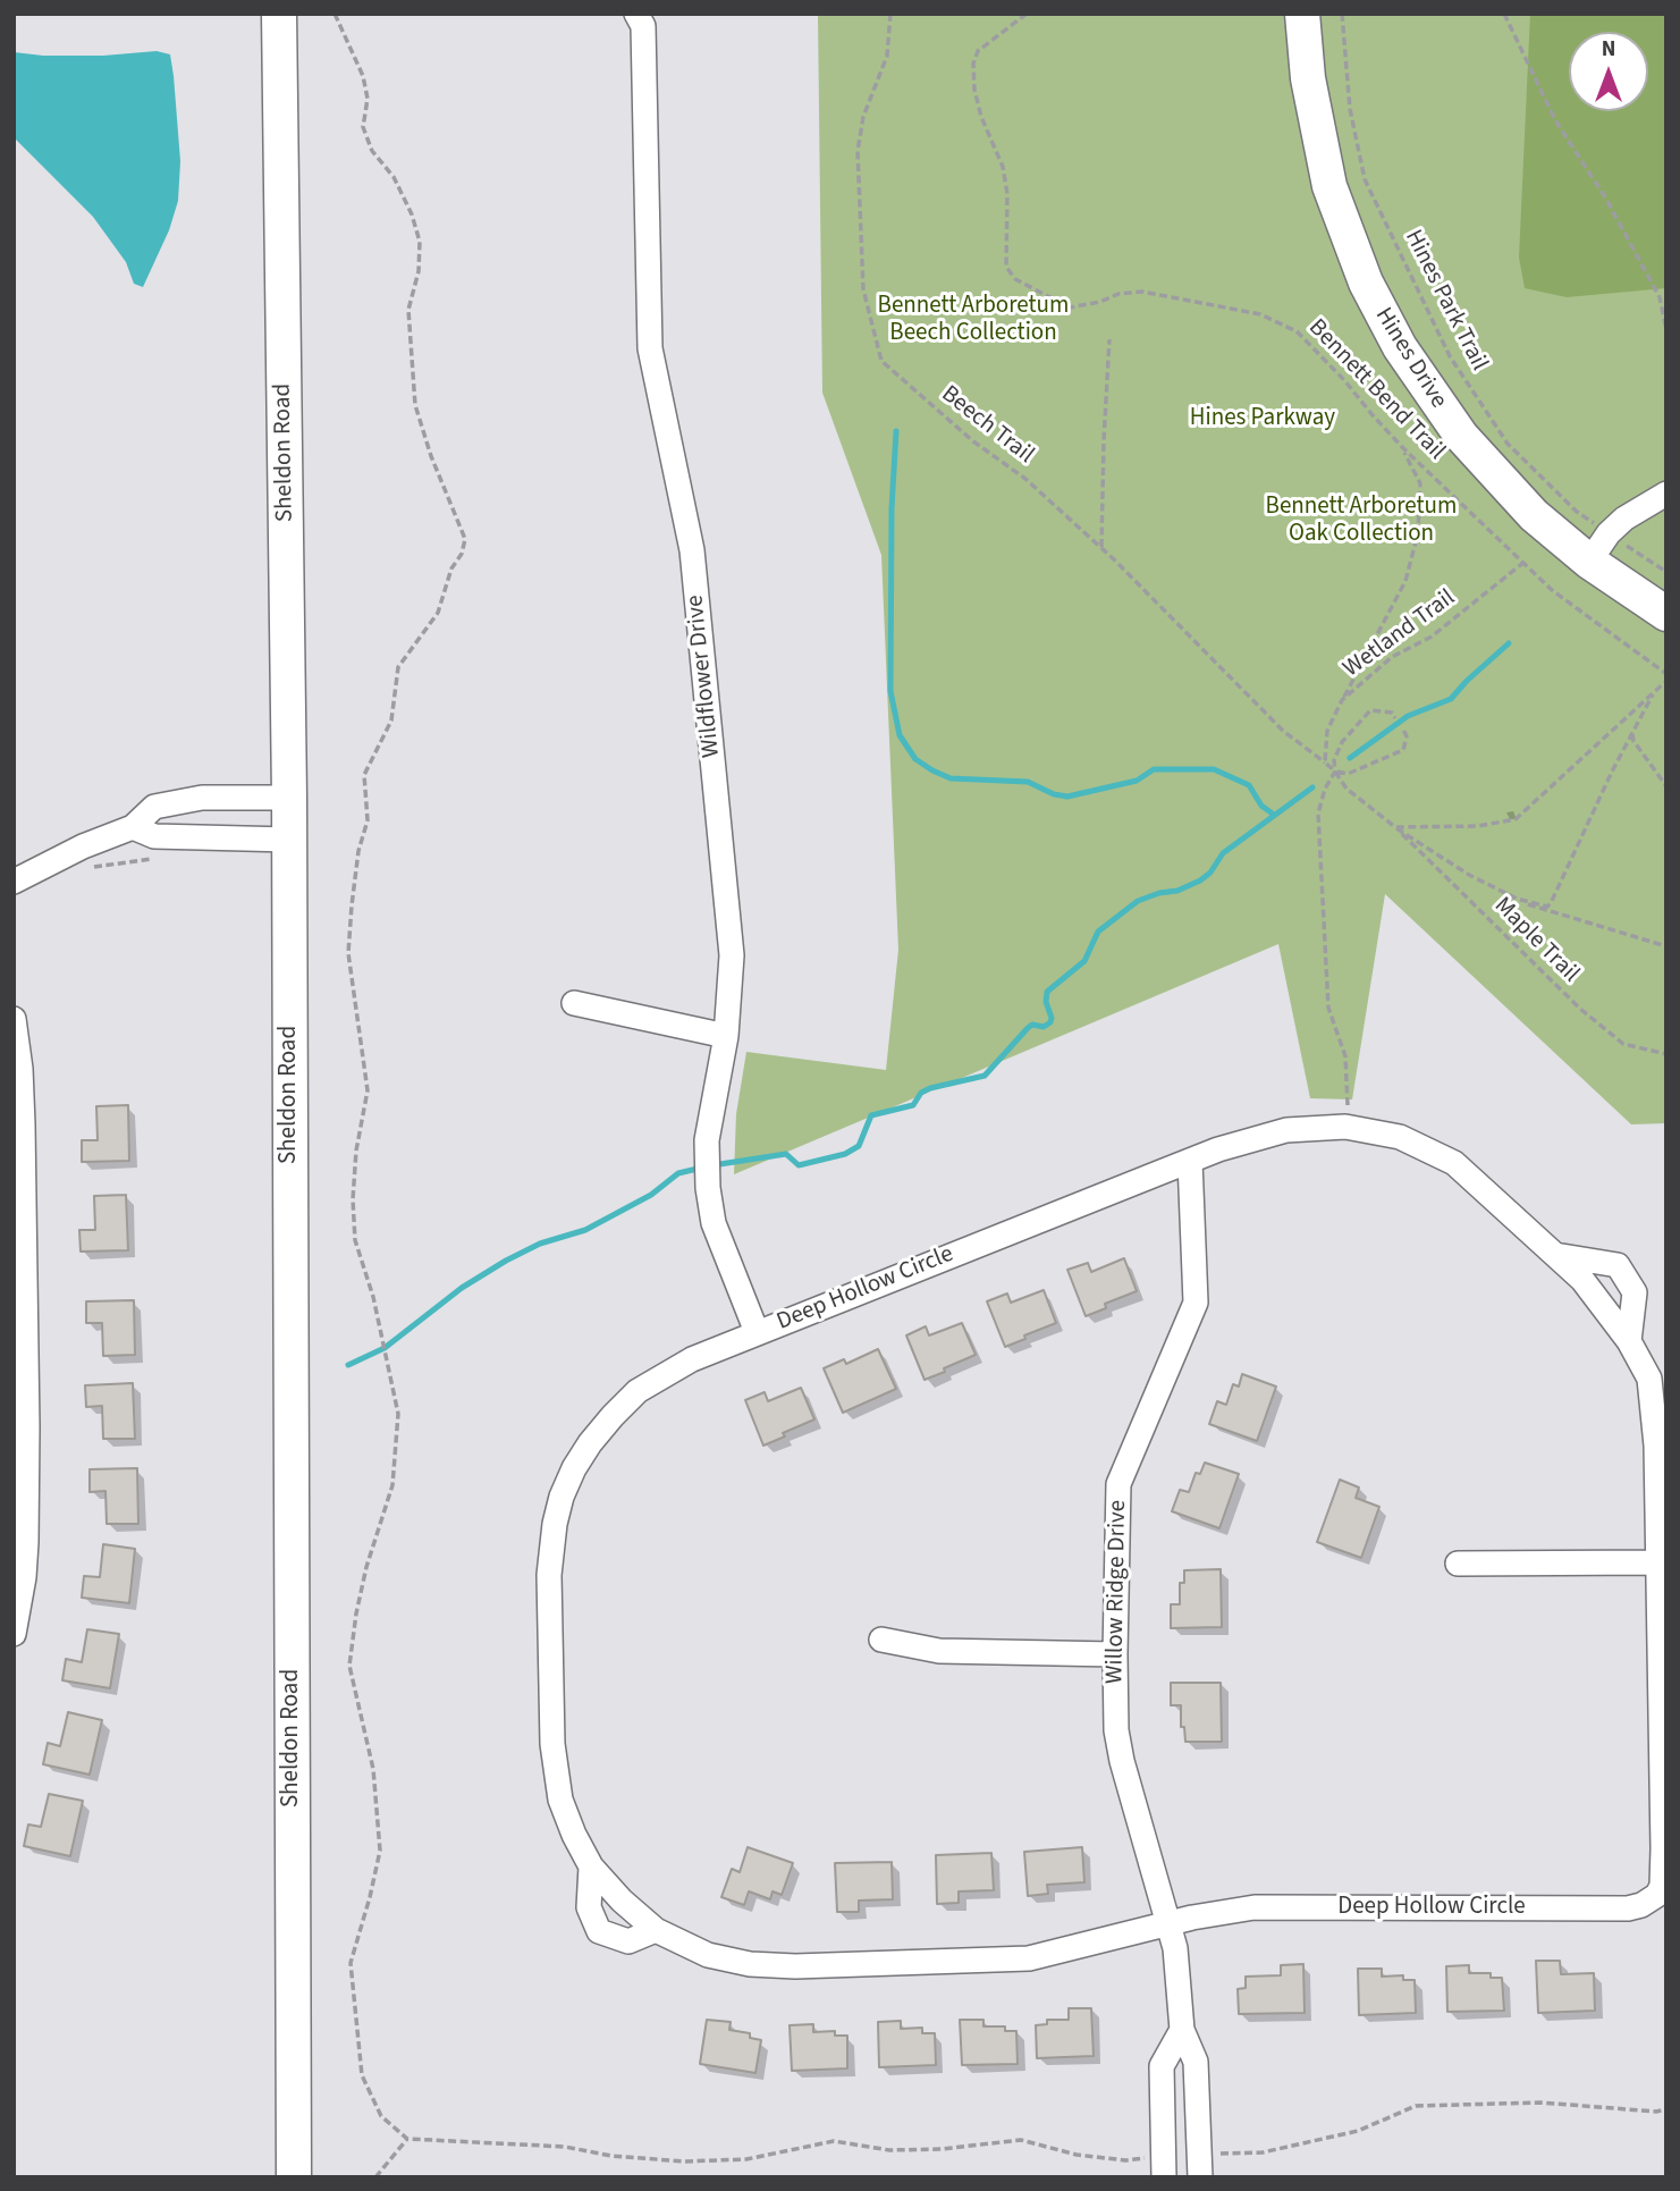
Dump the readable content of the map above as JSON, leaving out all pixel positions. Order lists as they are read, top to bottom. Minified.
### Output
{"streets":{"main road":["Hines Drive","Sheldon Road"],"street":["Wildflower Drive","Deep Hollow Circle","Willow Ridge Drive"],"path":["Hines Park Trail","Bennett Bend Trail","Beech Trail","Wetland Trail","Maple Trail"]},"crossings":[["Bennett Bend Trail","Wetland Trail"],["Beech Trail","Wetland Trail"],["Wildflower Drive","Deep Hollow Circle"],["Deep Hollow Circle","Willow Ridge Drive"]],"parks":["Bennett Arboretum Beech Collection","Hines Parkway","Bennett Arboretum Oak Collection"],"north":"top"}
